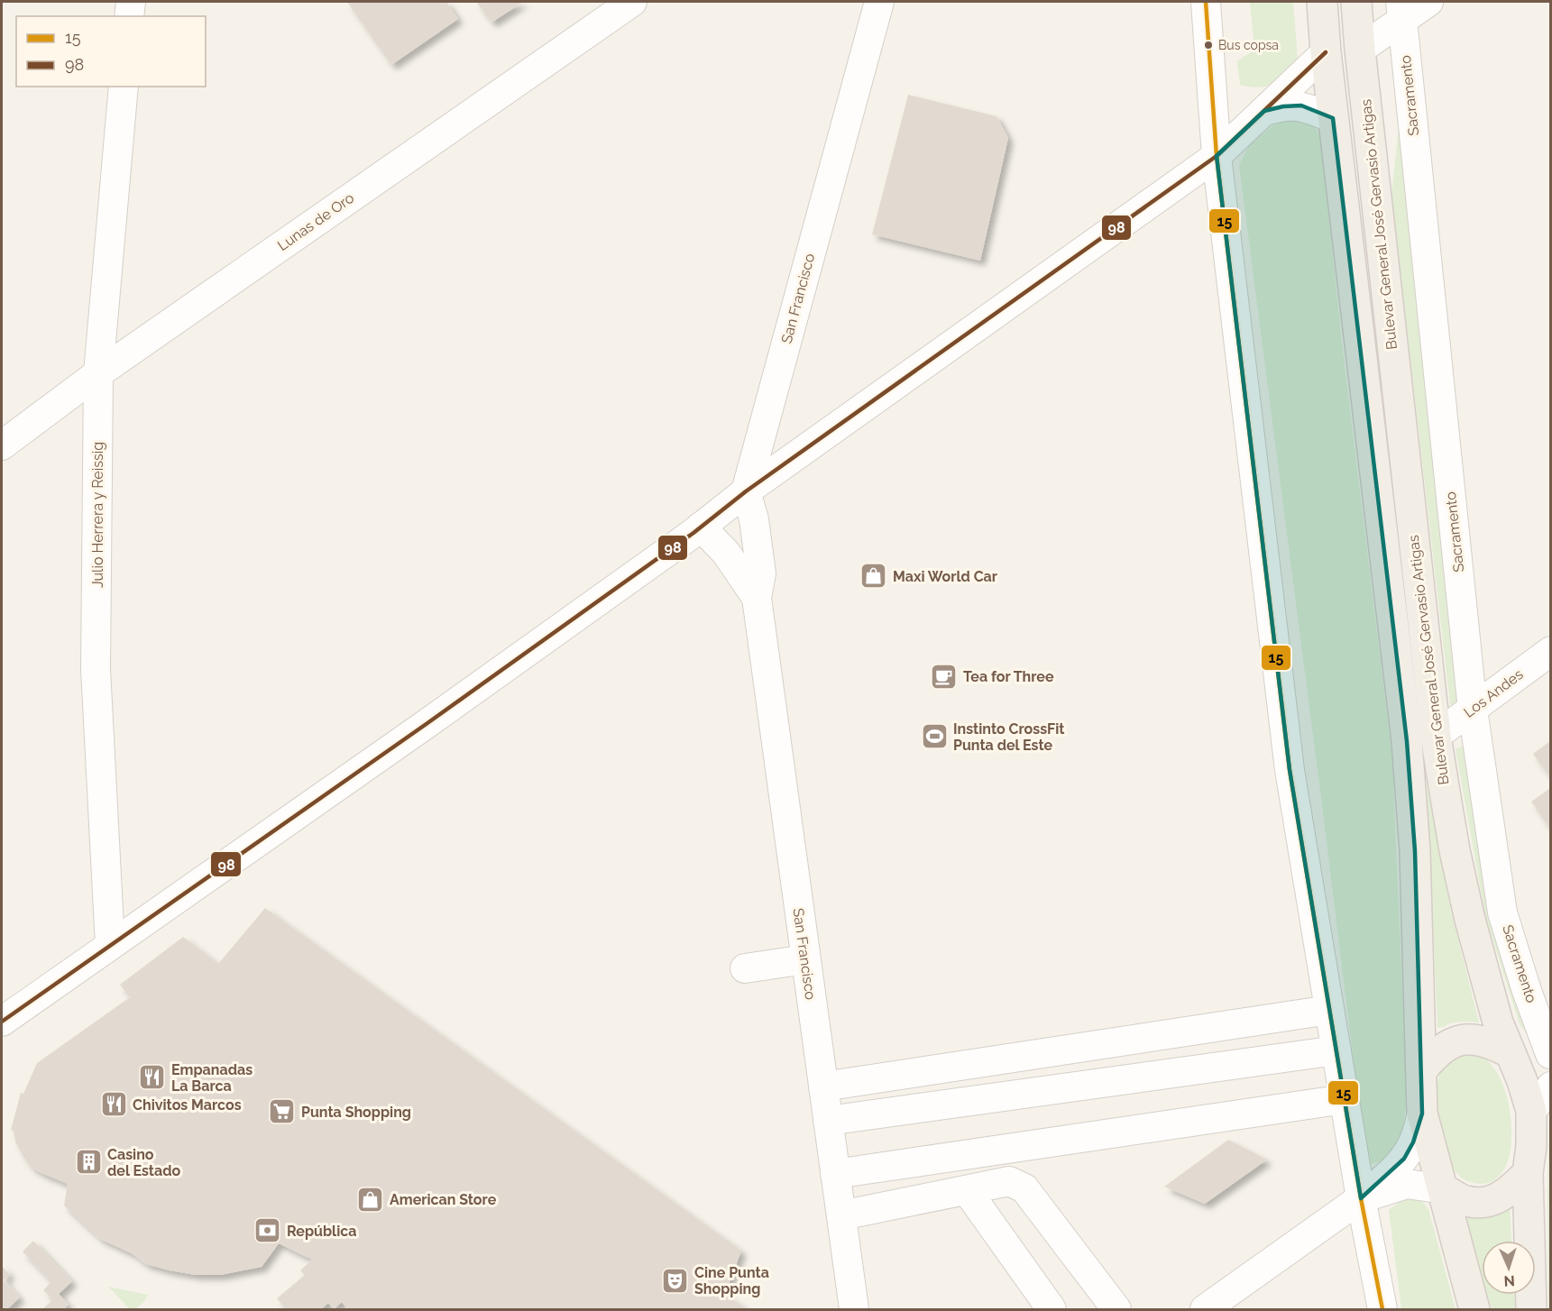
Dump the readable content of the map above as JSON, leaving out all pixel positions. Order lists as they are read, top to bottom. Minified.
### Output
{"streets":{"main road":["Bulevar General José Gervasio Artigas"],"street":["Sacramento","Lunas de Oro","San Francisco","Julio Herrera y Reissig","Los Andes"]},"crossings":[["Sacramento","Los Andes"],["Lunas de Oro","Julio Herrera y Reissig"],["Bulevar General José Gervasio Artigas","Los Andes"]],"places":{"other":["Bus copsa"],"shop":["Maxi World Car","American Store"],"cafe":["Tea for Three"],"sports":["Instinto CrossFit Punta del Este"],"restaurant":["Empanadas La Barca","Chivitos Marcos"],"supermarket":["Punta Shopping"],"building":["Casino del Estado"],"bank":["República"],"theatre":["Cine Punta Shopping"]},"lines":["transit line 15","transit line 98"],"legend":["15","98"],"north":"bottom"}
